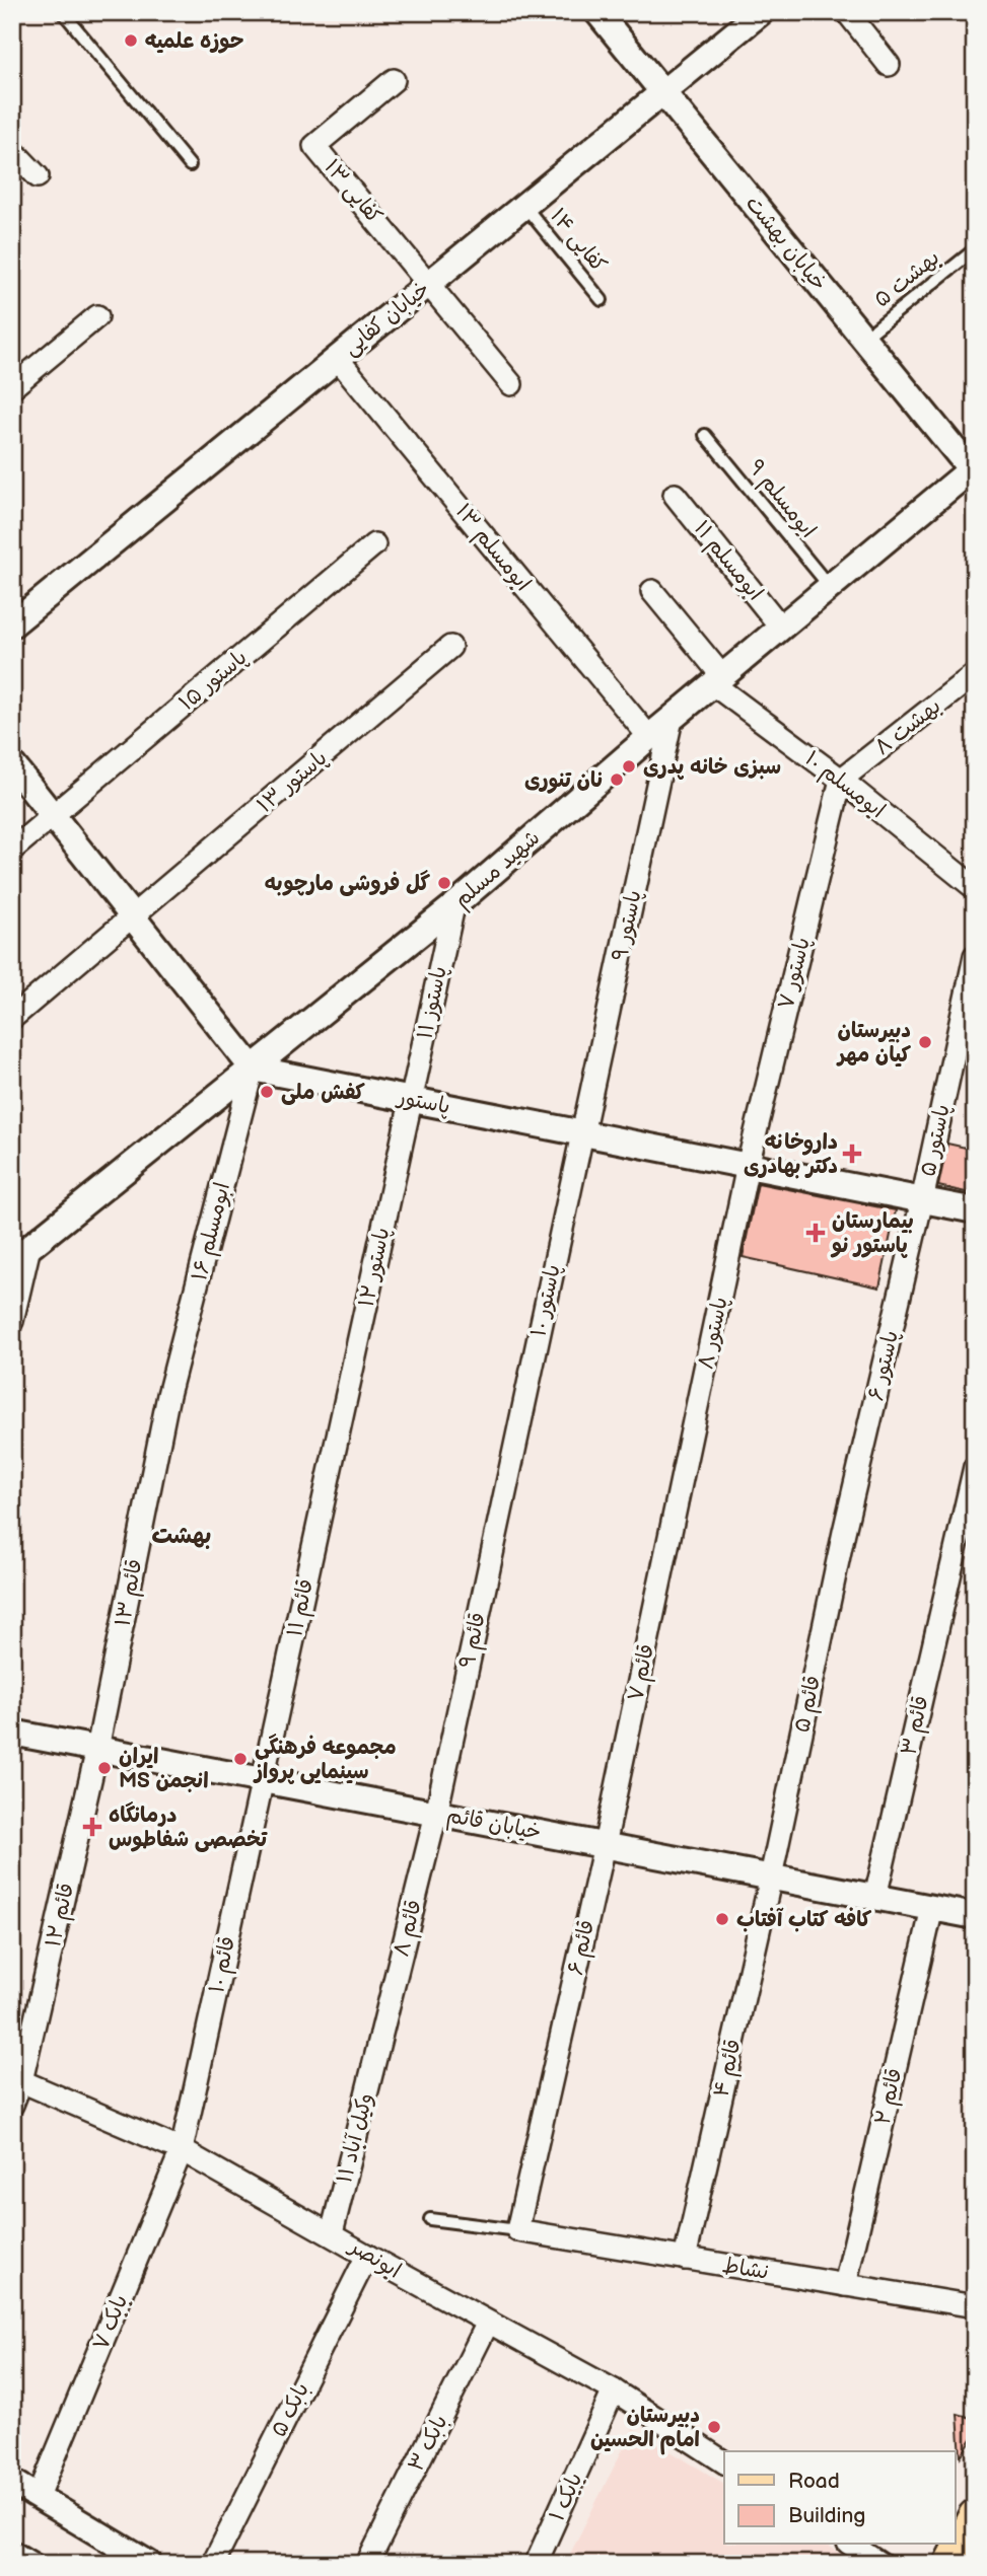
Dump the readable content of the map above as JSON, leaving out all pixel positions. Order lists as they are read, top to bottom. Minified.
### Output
{"streets":{"street":["کفایی ۱۳","خیابان بهشت","خیابان کفایی","ابومسلم ۱۳","ابومسلم ۱۱","پاستور ۱۵","بهشت ۸","پاستور ۱۳","ابومسلم ۱۰","شهید مسلم","پاستور ۹","پاستور ۷","پاستوز ۱۱","پاستور","پاستور ۵","ابومسلم ۱۶","پاستور ۱۲","پاستور ۱۰","پاستور ۸","پاستور ۶","قائم ۱۳","قائم ۱۱","قائم ۹","قائم ۷","قائم ۵","قائم ۳","خیابان قائم","قائم ۱۲","قائم ۸","قائم ۶","قائم ۱۰","قائم ۴","قائم ۲","وکیل آباد ۱۱","ابونصر","نشاط","بابک ۷","بابک ۵","بابک ۳","بابک ۱"],"lane":["کفایی ۱۴","بهشت ۵","ابومسلم ۹"]},"crossings":[["کفایی ۱۳","خیابان کفایی"],["کفایی ۱۴","خیابان کفایی"],["خیابان بهشت","بهشت ۵"],["خیابان بهشت","خیابان کفایی"],["خیابان بهشت","شهید مسلم"],["خیابان کفایی","ابومسلم ۱۳"],["ابومسلم ۹","شهید مسلم"],["ابومسلم ۱۳","شهید مسلم"],["ابومسلم ۱۱","شهید مسلم"],["بهشت ۸","ابومسلم ۱۰"],["بهشت ۸","پاستور ۷"],["ابومسلم ۱۰","شهید مسلم"],["ابومسلم ۱۰","پاستور ۷"],["شهید مسلم","پاستور ۹"],["شهید مسلم","پاستوز ۱۱"],["شهید مسلم","پاستور"],["شهید مسلم","ابومسلم ۱۶"],["پاستور ۹","پاستور"],["پاستور ۹","پاستور ۱۰"],["پاستور ۷","پاستور"],["پاستور ۷","پاستور ۸"],["پاستوز ۱۱","پاستور"],["پاستوز ۱۱","پاستور ۱۲"],["پاستور","پاستور ۵"],["پاستور","ابومسلم ۱۶"],["پاستور","پاستور ۱۲"],["پاستور","پاستور ۱۰"],["پاستور","پاستور ۸"],["پاستور","پاستور ۶"],["پاستور ۵","پاستور ۶"],["ابومسلم ۱۶","قائم ۱۳"],["پاستور ۱۲","قائم ۱۱"],["پاستور ۱۰","قائم ۹"],["پاستور ۸","قائم ۷"],["پاستور ۶","قائم ۵"],["قائم ۱۳","خیابان قائم"],["قائم ۱۳","قائم ۱۲"],["قائم ۱۱","خیابان قائم"],["قائم ۱۱","قائم ۱۰"],["قائم ۹","خیابان قائم"],["قائم ۹","قائم ۸"],["قائم ۷","خیابان قائم"],["قائم ۷","قائم ۶"],["قائم ۵","خیابان قائم"],["قائم ۵","قائم ۴"],["قائم ۳","خیابان قائم"],["خیابان قائم","قائم ۱۲"],["خیابان قائم","قائم ۸"],["خیابان قائم","قائم ۶"],["خیابان قائم","قائم ۱۰"],["خیابان قائم","قائم ۴"],["خیابان قائم","قائم ۲"],["قائم ۱۲","ابونصر"],["قائم ۸","وکیل آباد ۱۱"],["قائم ۶","نشاط"],["قائم ۱۰","ابونصر"],["قائم ۱۰","بابک ۷"],["قائم ۴","نشاط"],["قائم ۲","نشاط"],["وکیل آباد ۱۱","ابونصر"],["ابونصر","بابک ۷"],["ابونصر","بابک ۵"],["ابونصر","بابک ۳"],["ابونصر","بابک ۱"]],"districts":["بهشت"],"places":{"other":["حوزه علمیه","سبزی خانه پدری","نان تنوری","گل فروشی مارچوبه","دبیرستان کیان مهر","کفش ملی","مجموعه فرهنگی سینمایی پرواز","ایران MS انجمن","کافه کتاب آفتاب","دبیرستان امام الحسین"],"health":["داروخانه دکتر بهادری","بیمارستان پاستور نو","درمانگاه تخصصی شفاطوس"]},"legend":["Road","Building"]}
